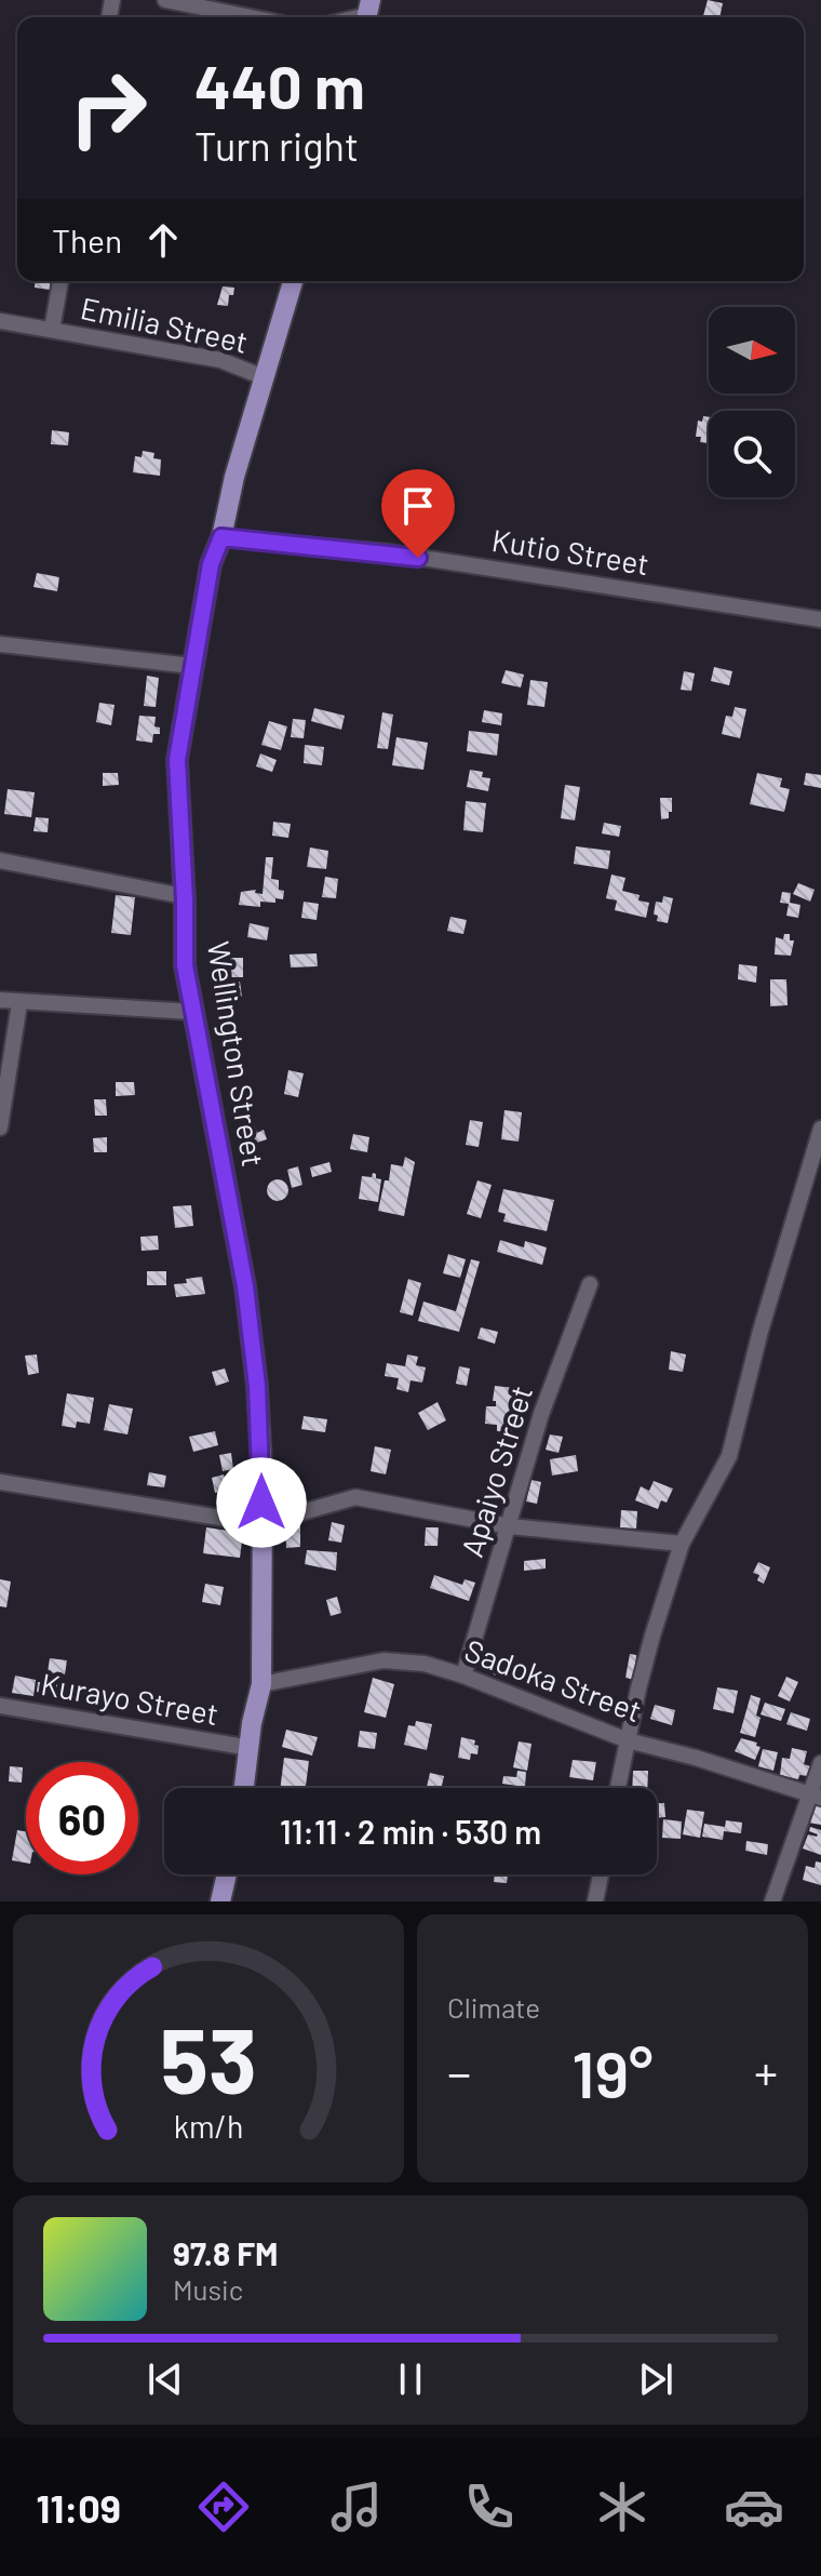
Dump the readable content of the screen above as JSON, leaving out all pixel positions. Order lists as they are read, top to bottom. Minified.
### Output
{"streets":{"main road":["Wellington Street"],"street":["Emilia Street","Kutio Street","Apaiyo Street","Sadoka Street","Kurayo Street"]},"crossings":[["Emilia Street","Wellington Street"],["Kutio Street","Wellington Street"],["Wellington Street","Sadoka Street"],["Wellington Street","Kurayo Street"],["Apaiyo Street","Sadoka Street"]],"north":"right","page":{"turn":["440 m","Turn right"],"then":"Then","limit":"60","trip":"11:11 · 2 min · 530 m","tile":"Climate","heat":["−","19°","+"],"song":["97.8 FM","Music"],"tabs":"11:09","gauge":["53","km/h"]}}
